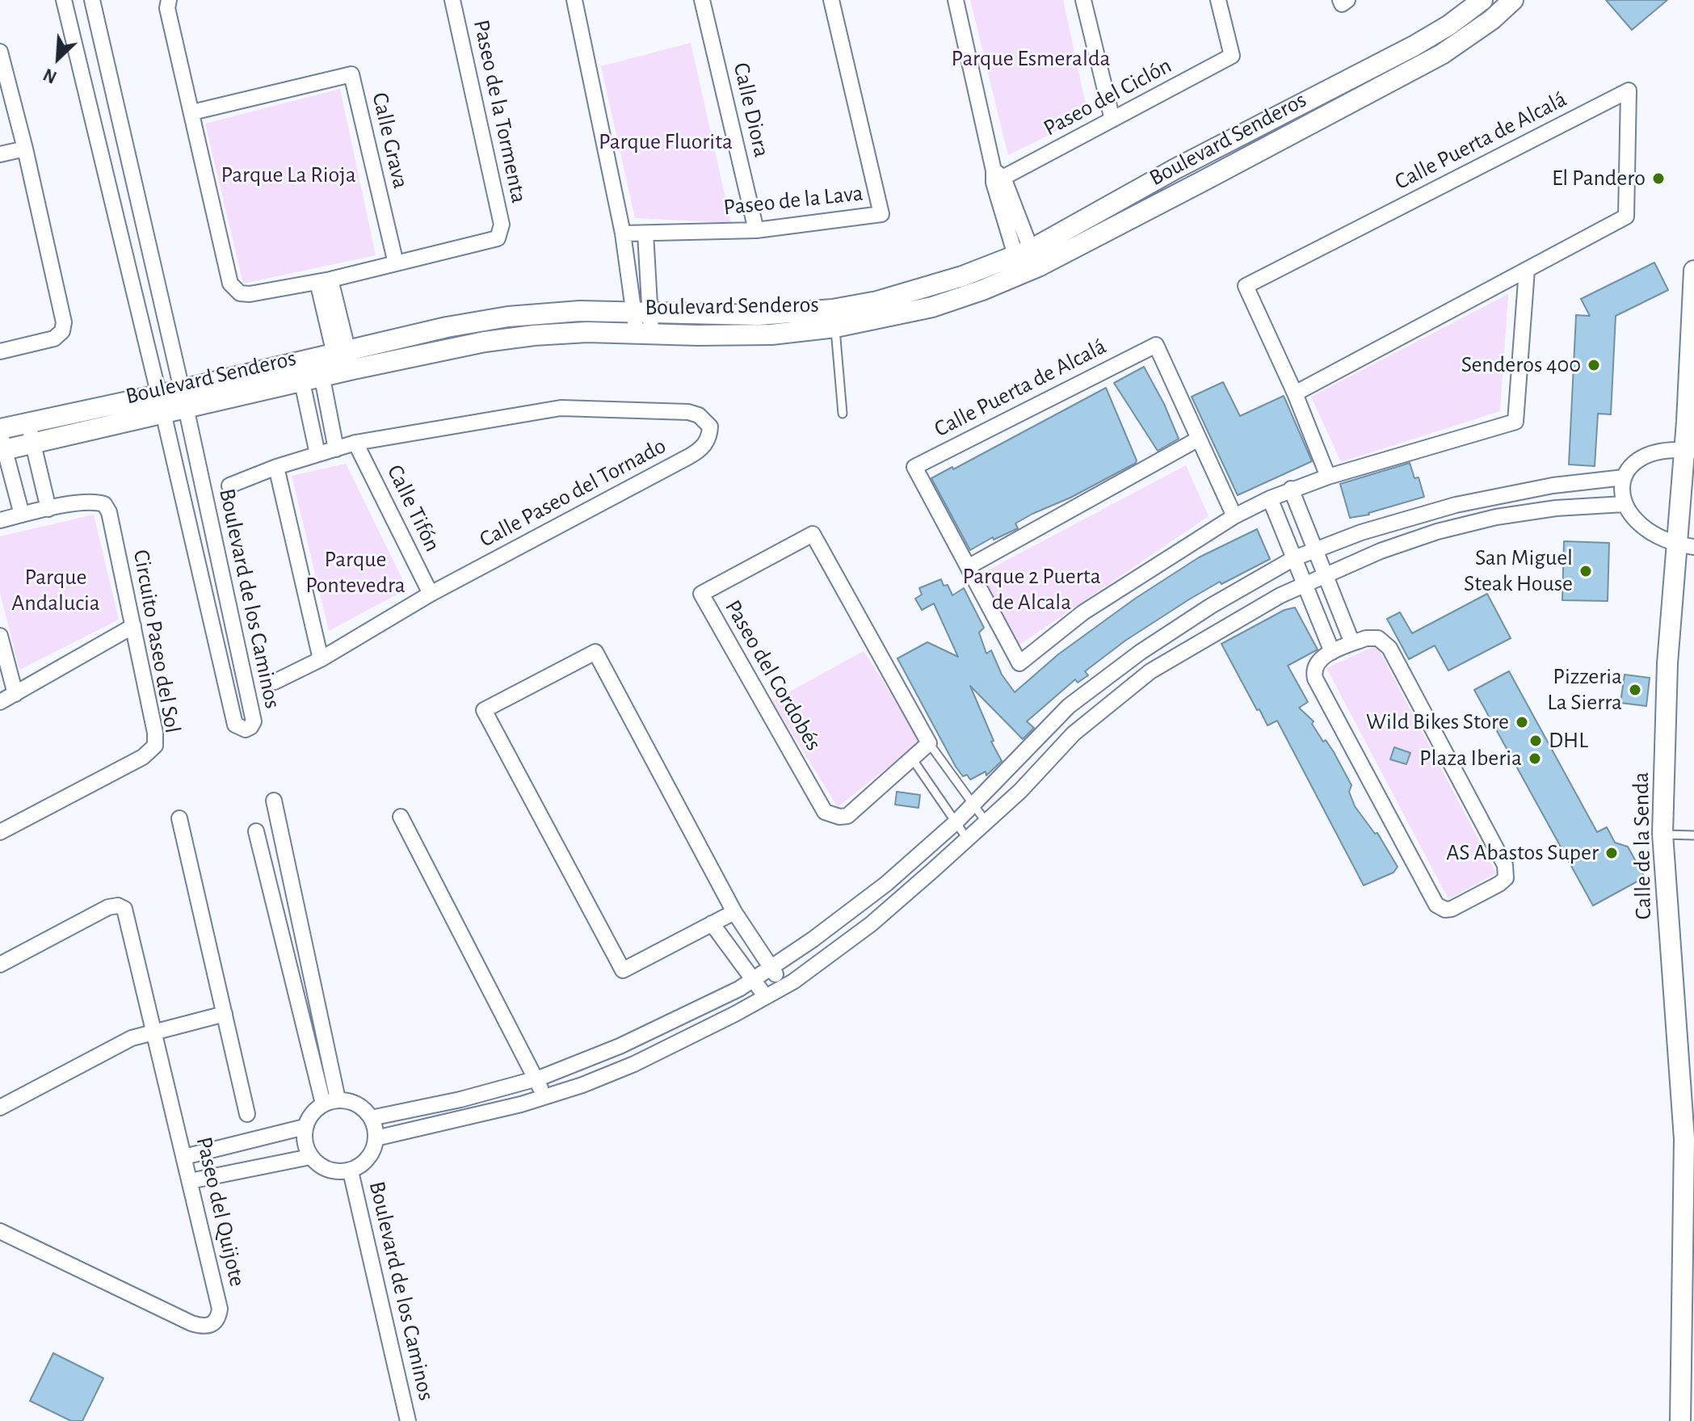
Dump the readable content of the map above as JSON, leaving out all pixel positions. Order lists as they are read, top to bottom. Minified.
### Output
{"streets":{"main road":["Boulevard Senderos","Calle de la Senda"],"street":["Paseo del Ciclón","Calle Diora","Paseo de la Tormenta","Calle Grava","Calle Puerta de Alcalá","Paseo de la Lava","Calle Paseo del Tornado","Calle Tifón","Boulevard de los Caminos","Circuito Paseo del Sol","Paseo del Cordobés","Paseo del Quijote"]},"crossings":[["Calle Diora","Paseo de la Lava"],["Paseo de la Tormenta","Calle Grava"],["Boulevard Senderos","Boulevard de los Caminos"],["Calle Paseo del Tornado","Calle Tifón"]],"parks":["Parque Esmeralda","Parque Fluorita","Parque La Rioja","Parque Pontevedra","Parque 2 Puerta de Alcala","Parque Andalucia"],"places":["El Pandero","Senderos 400","San Miguel Steak House","Pizzeria La Sierra","Wild Bikes Store","DHL","Plaza Iberia","AS Abastos Super"],"north":"bottom left"}
